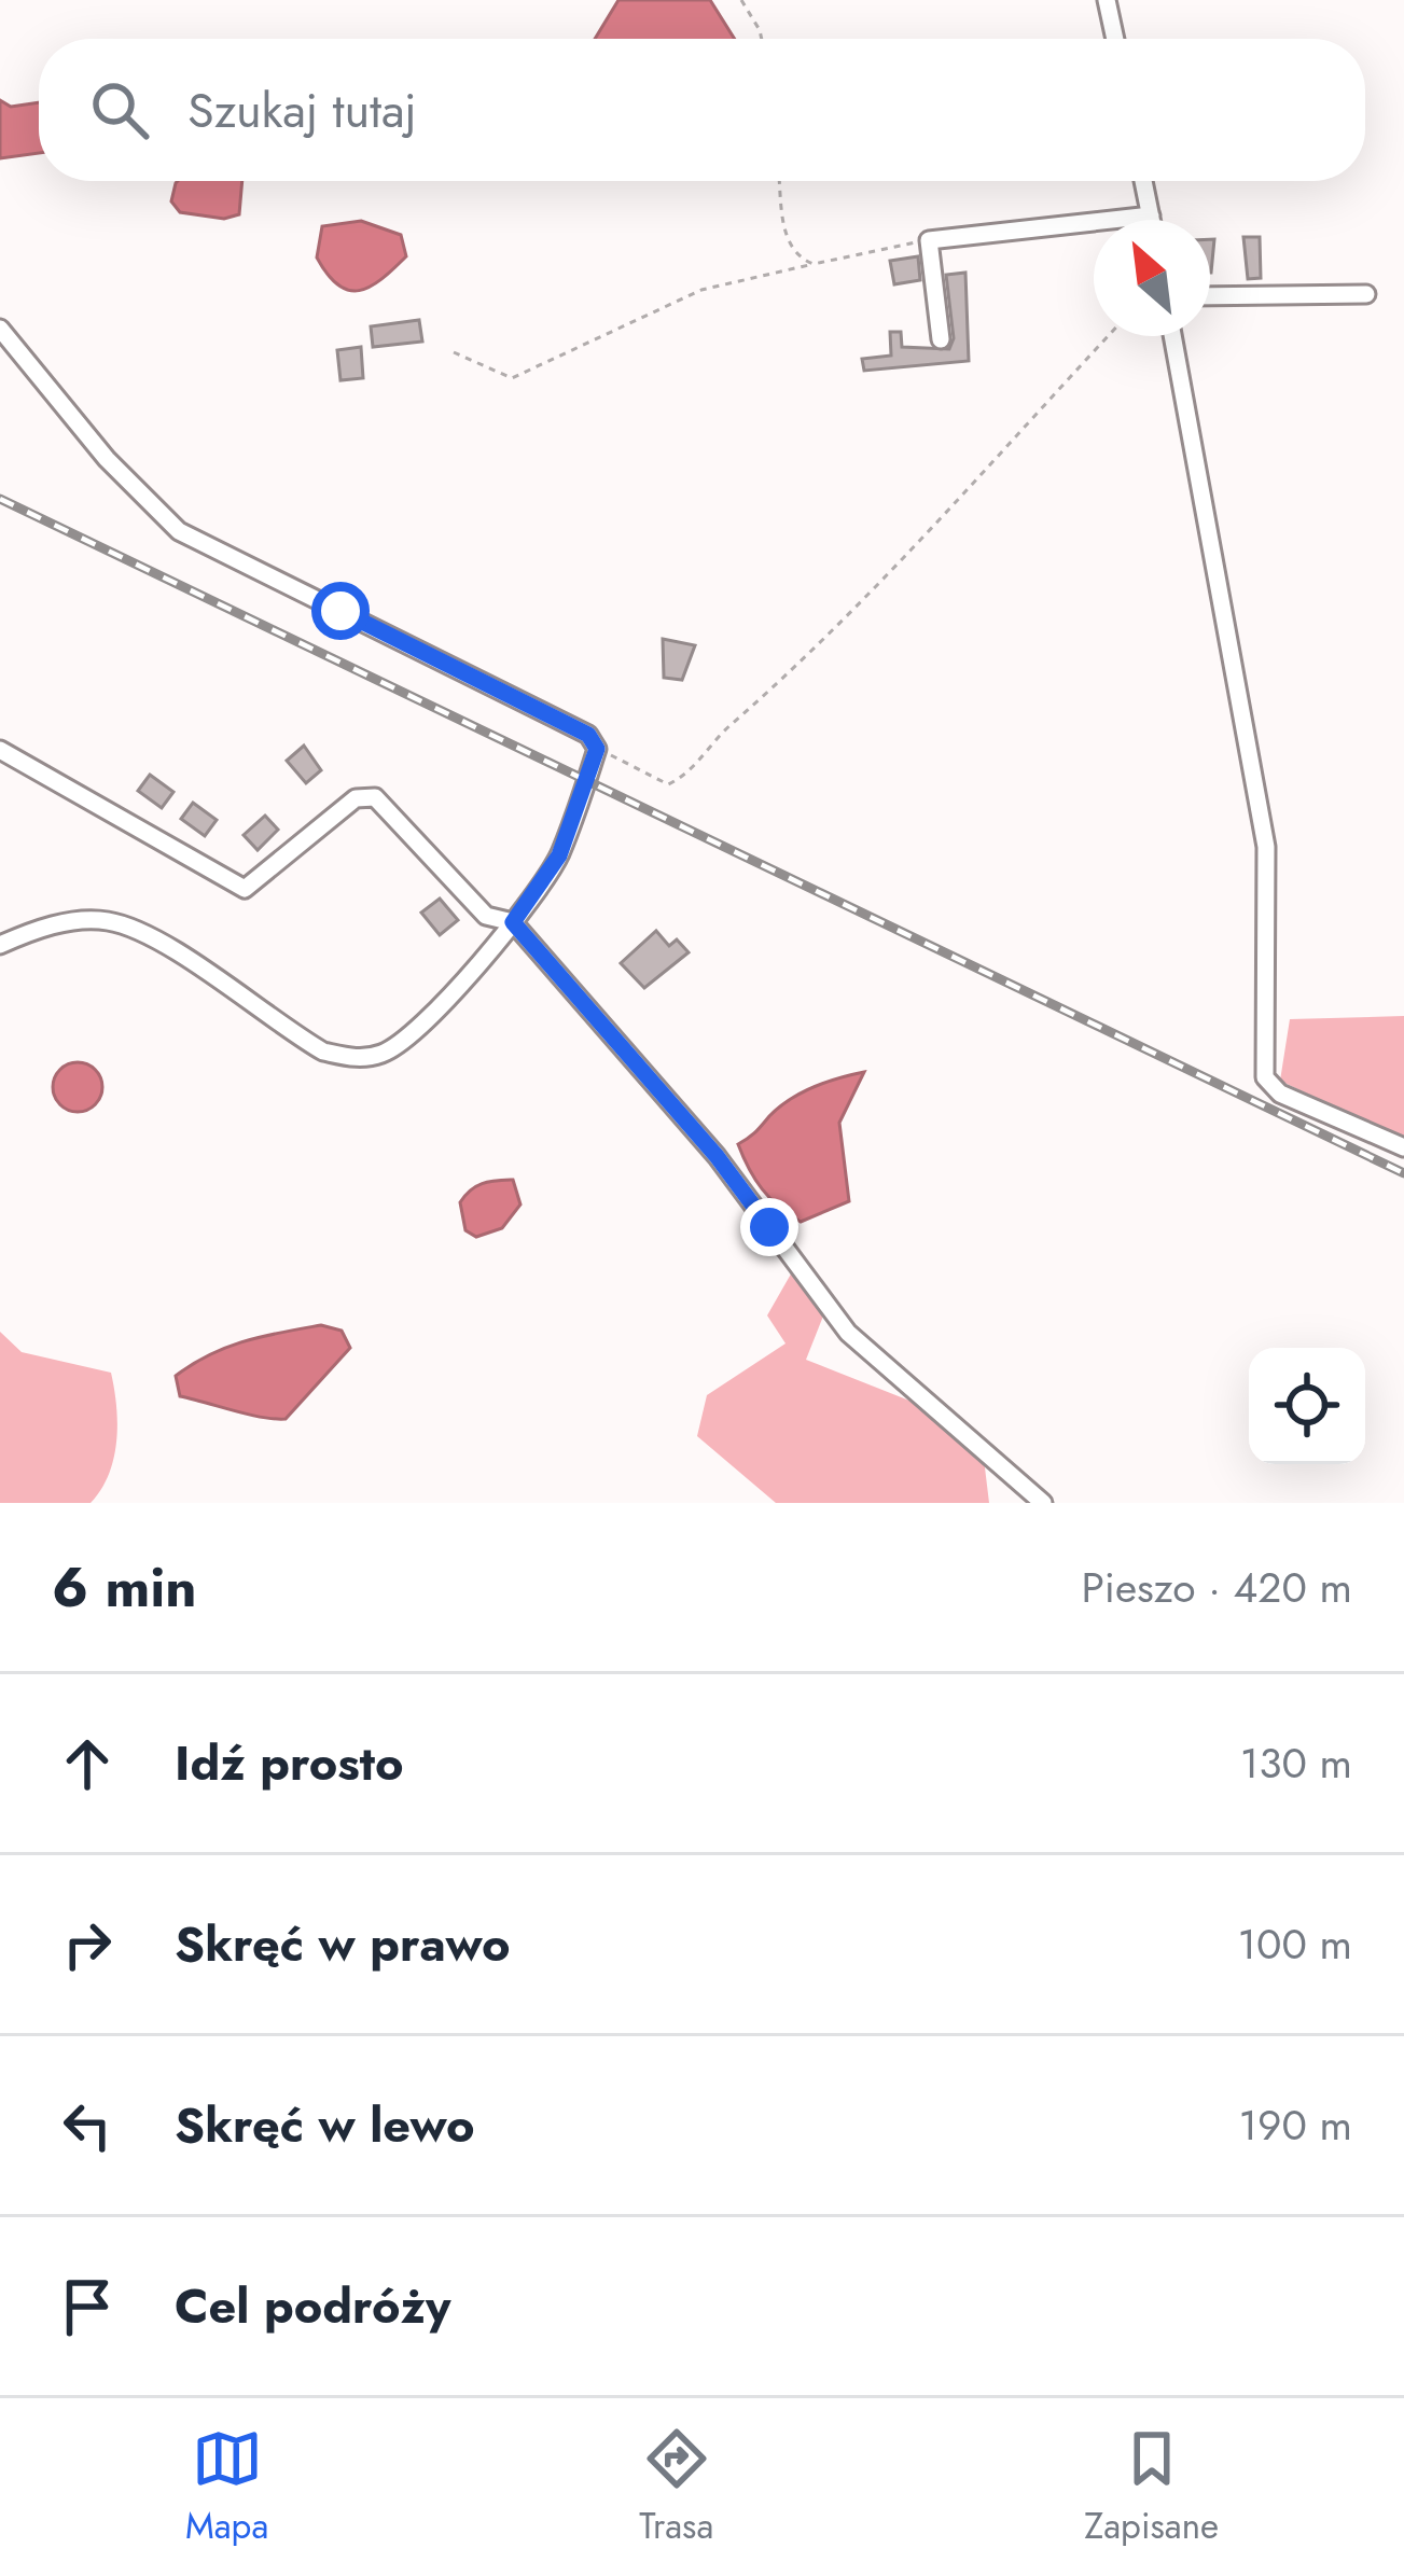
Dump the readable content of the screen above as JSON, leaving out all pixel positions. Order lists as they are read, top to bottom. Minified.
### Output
{"north":"top left","page":{"search":"Szukaj tutaj","heading":["6 min","Pieszo · 420 m"],"list":[["Idź prosto","130 m"],["Skręć w prawo","100 m"],["Skręć w lewo","190 m"],"Cel podróży"],"nav":["Mapa","Trasa","Zapisane"]}}
